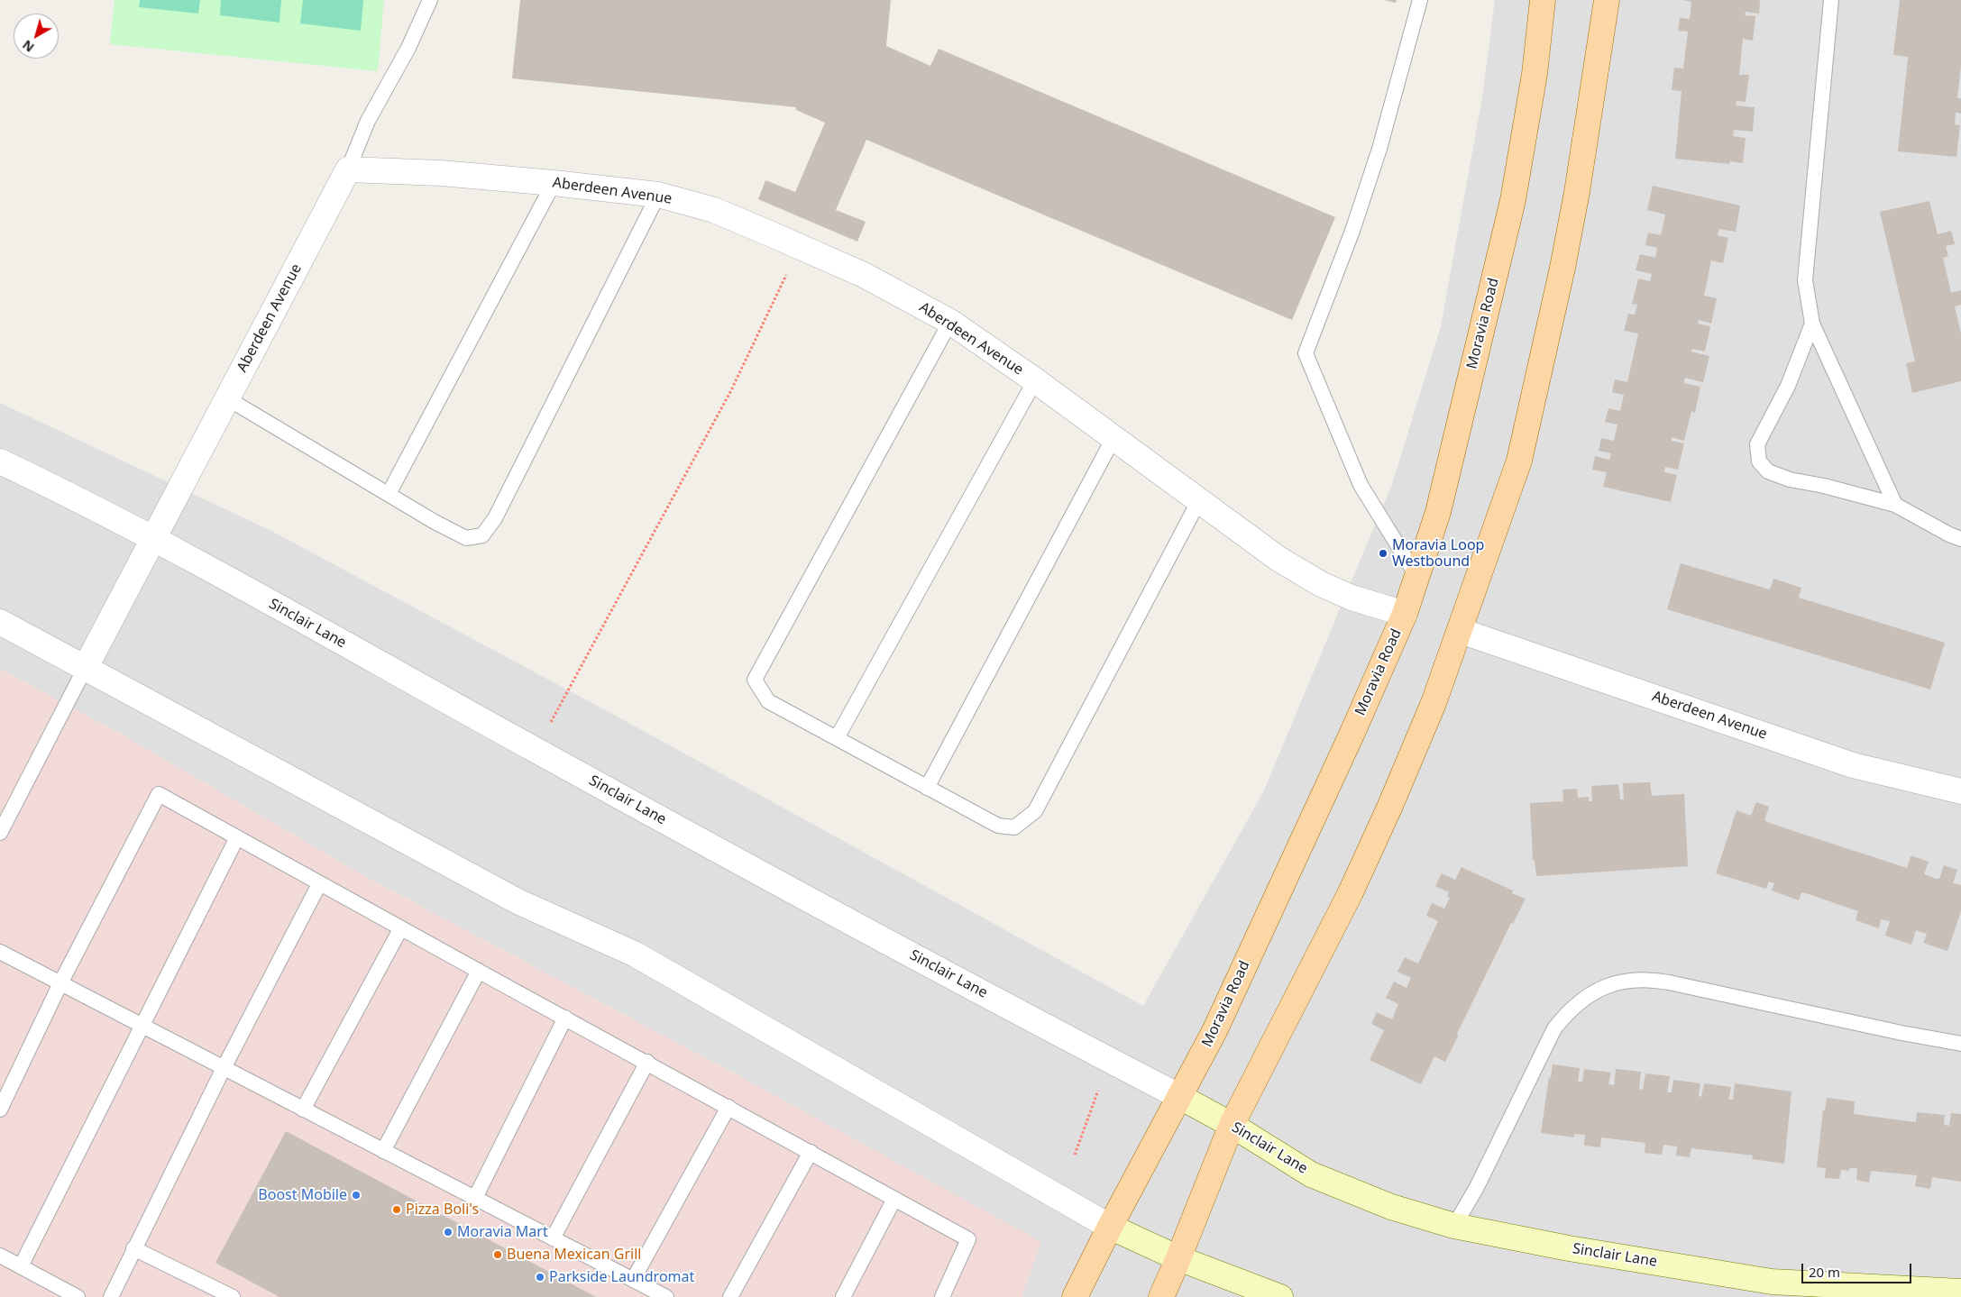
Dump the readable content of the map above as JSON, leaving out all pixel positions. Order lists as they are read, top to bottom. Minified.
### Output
{"streets":{"main road":["Moravia Road","Sinclair Lane"],"street":["Aberdeen Avenue"]},"crossings":[["Aberdeen Avenue","Moravia Road"],["Aberdeen Avenue","Sinclair Lane"],["Moravia Road","Sinclair Lane"]],"places":["Moravia Loop Westbound","Boost Mobile","Pizza Boli's","Moravia Mart","Buena Mexican Grill","Parkside Laundromat"],"scale_bar":"20 m","north":"bottom left"}
